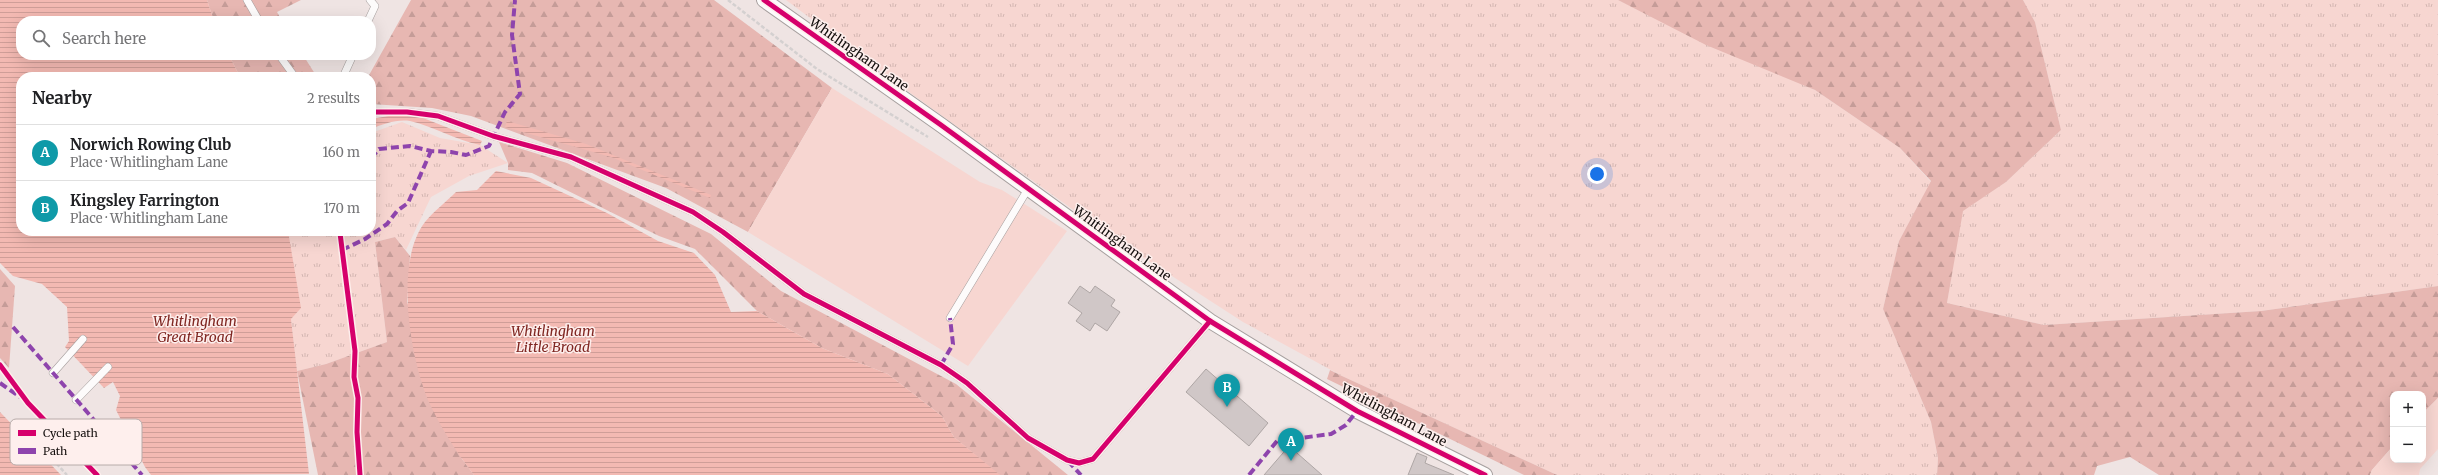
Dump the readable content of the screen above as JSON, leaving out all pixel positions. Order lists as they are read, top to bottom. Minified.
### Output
{"streets":{"street":["Whitlingham Lane"]},"water":["Whitlingham Great Broad","Whitlingham Little Broad"],"legend":["Cycle path","Path"],"page":{"search":"Search here","heading":["Nearby","2 results"],"list":[{"mark":"A","name":"Norwich Rowing Club","note":"Place · Whitlingham Lane","value":"160 m"},{"mark":"B","name":"Kingsley Farrington","note":"Place · Whitlingham Lane","value":"170 m"}],"pins":["B","A"],"map_buttons":["+","−"]}}
